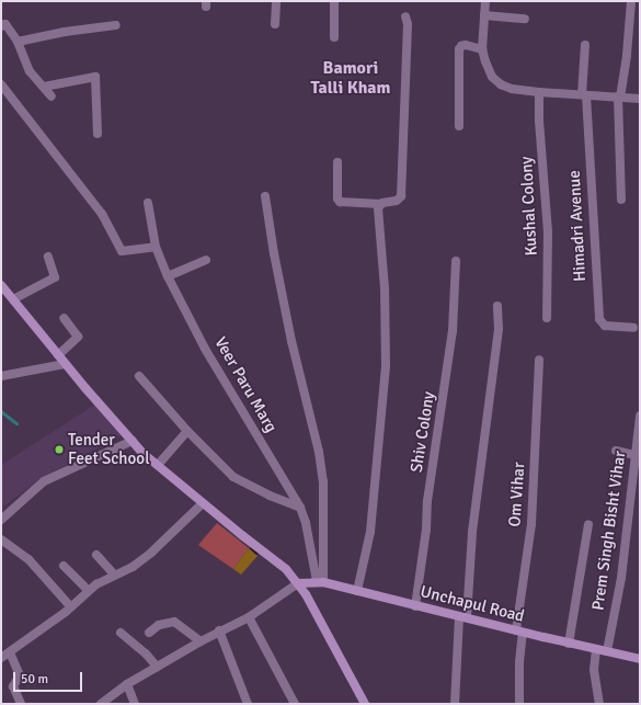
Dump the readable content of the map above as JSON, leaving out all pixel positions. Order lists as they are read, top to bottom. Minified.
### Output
{"streets":{"street":["Kushal Colony","Himadri Avenue","Veer Paru Marg","Shiv Colony","Om Vihar","Prem Singh Bisht Vihar","Unchapul Road"]},"crossings":[["Veer Paru Marg","Unchapul Road"],["Shiv Colony","Unchapul Road"],["Om Vihar","Unchapul Road"],["Prem Singh Bisht Vihar","Unchapul Road"]],"districts":["Bamori Talli Kham"],"places":["Tender Feet School"],"scale_bar":"50 m"}
